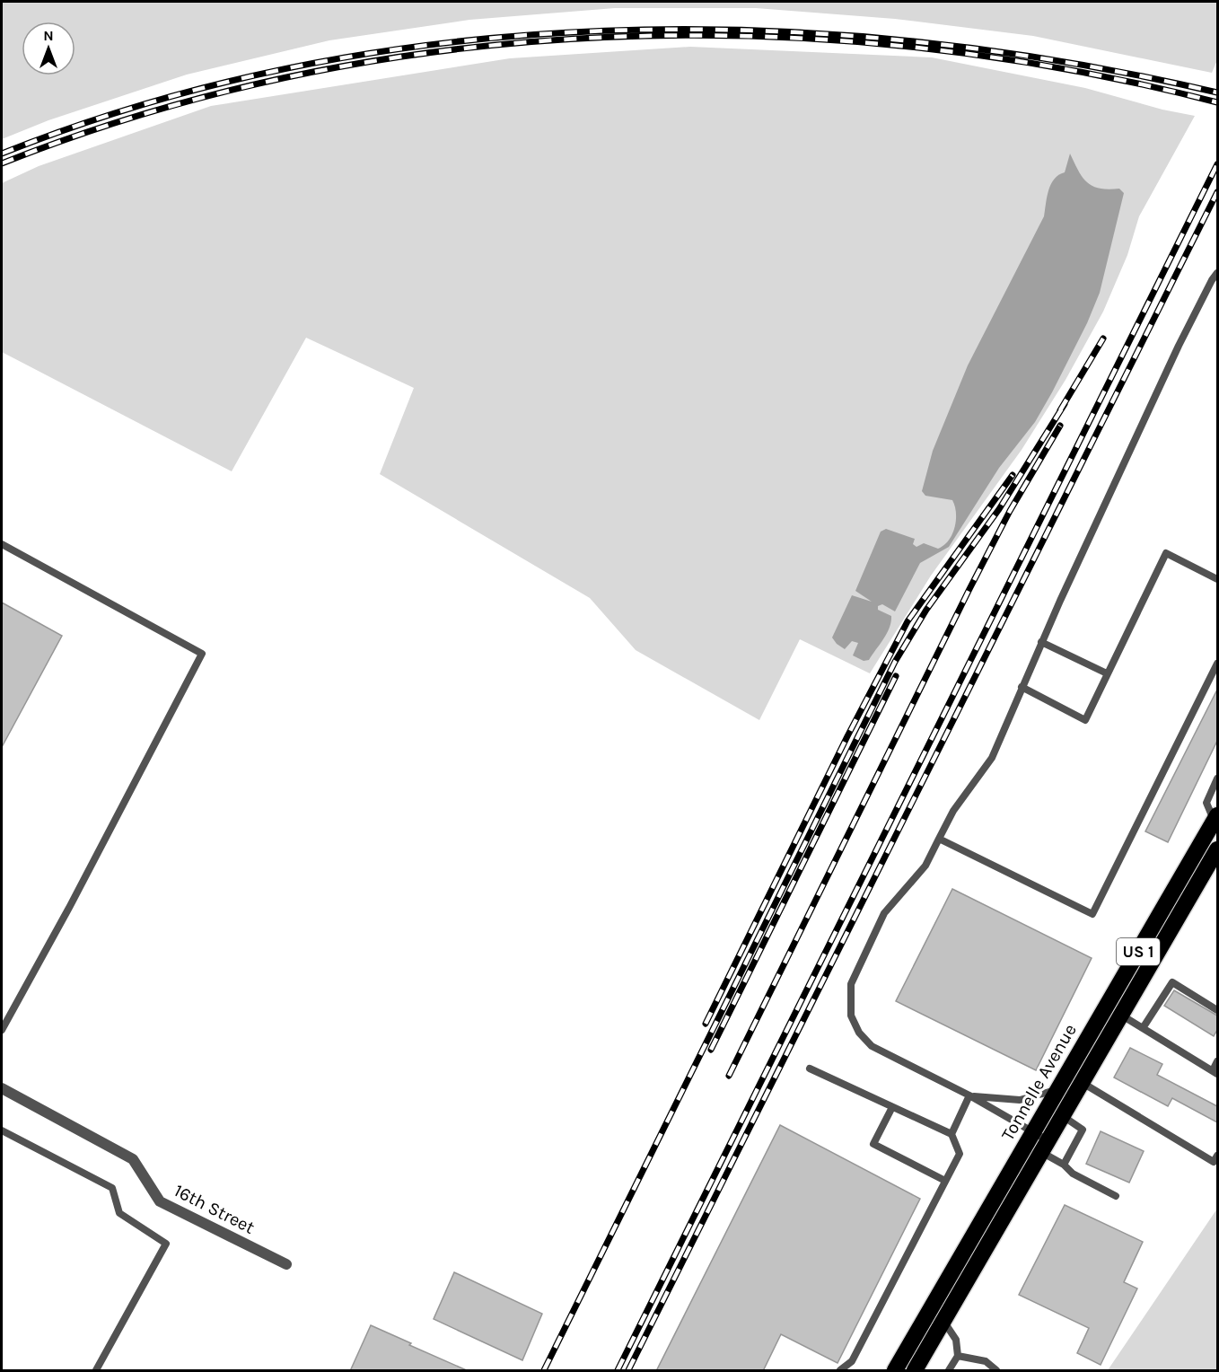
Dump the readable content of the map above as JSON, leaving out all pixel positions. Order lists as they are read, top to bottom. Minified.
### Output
{"streets":{"highway":["US 1","Tonnelle Avenue"],"street":["16th Street"]},"north":"top"}
